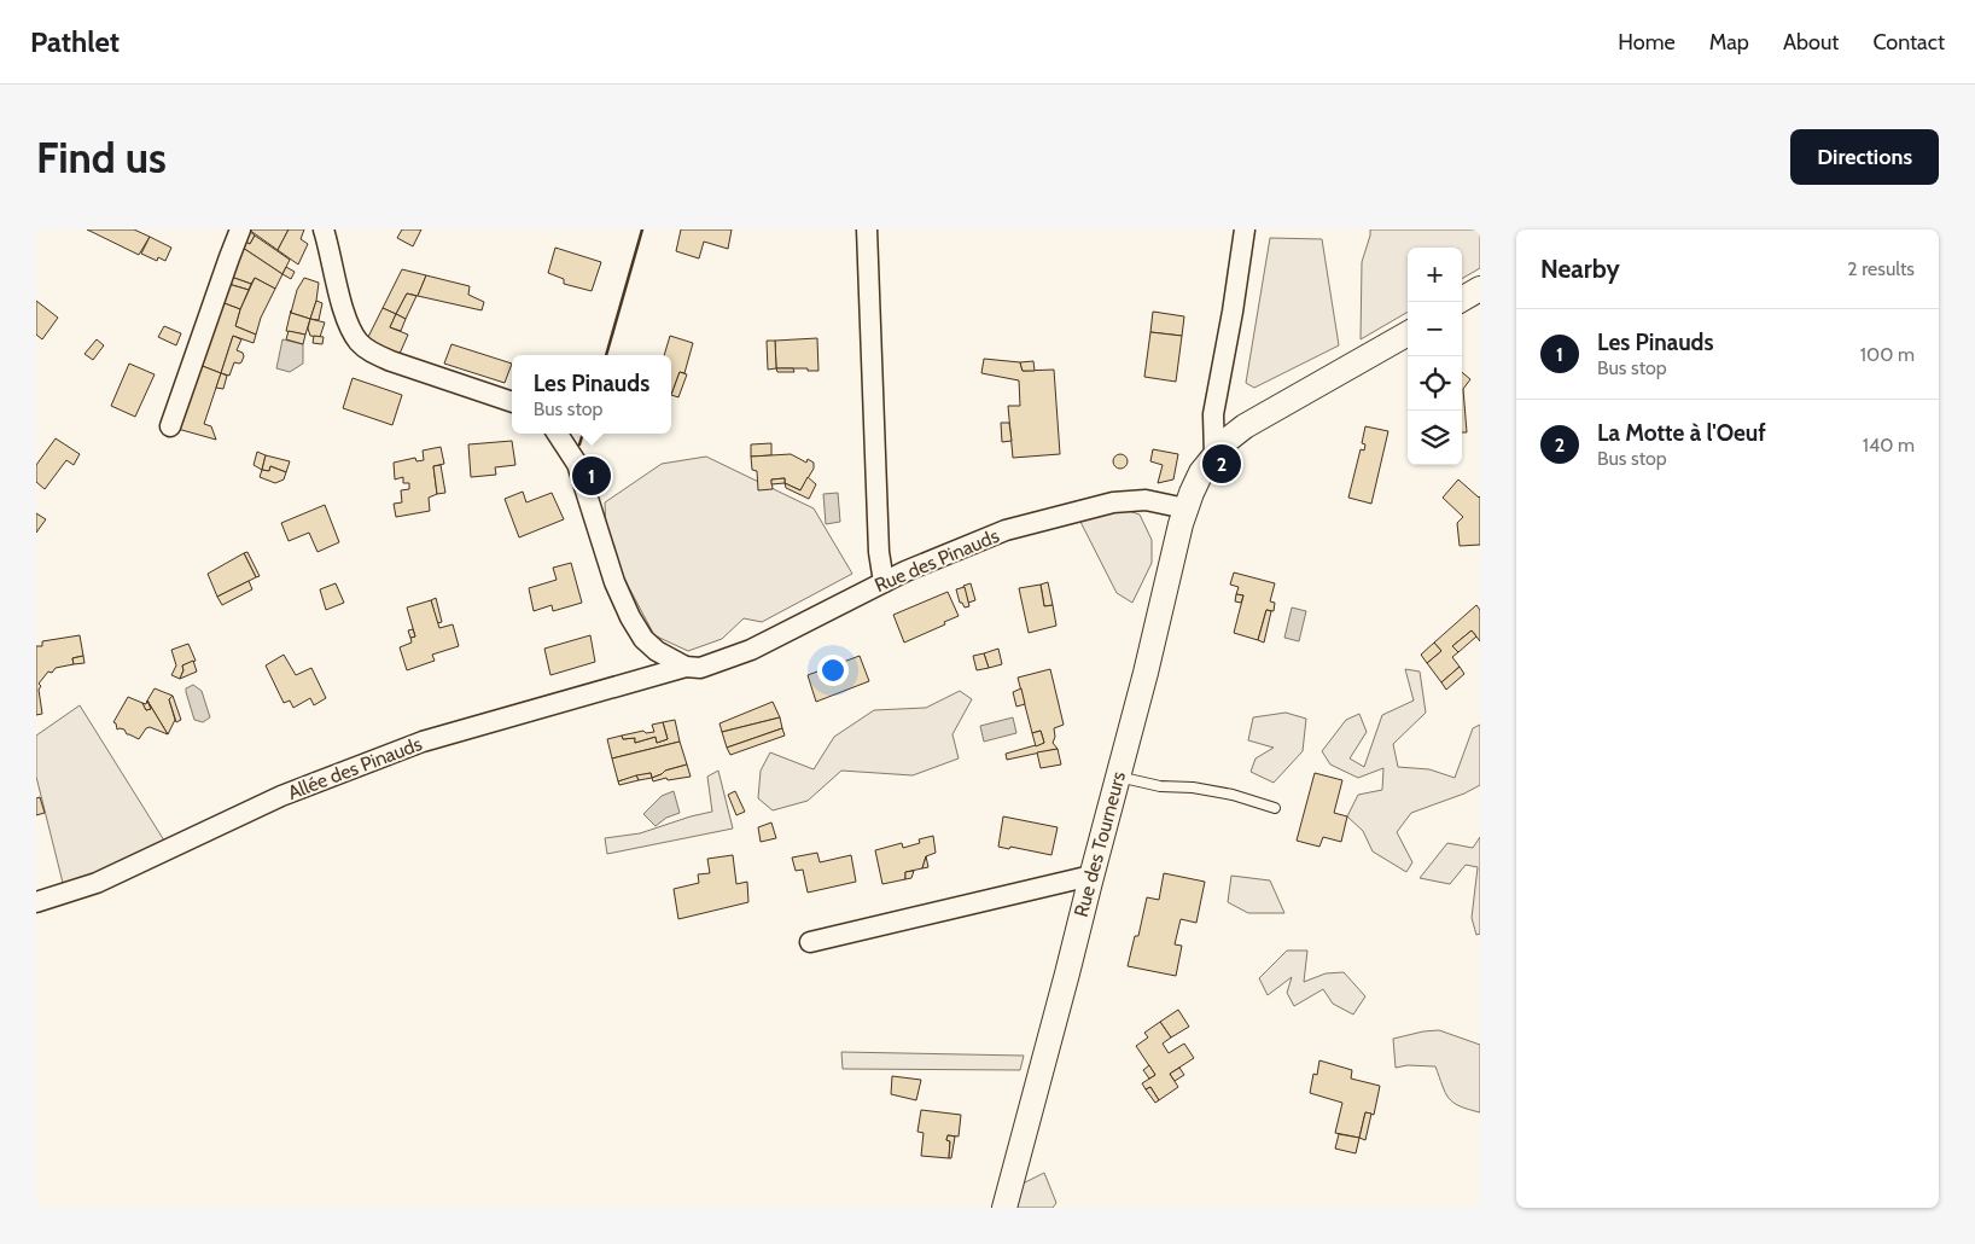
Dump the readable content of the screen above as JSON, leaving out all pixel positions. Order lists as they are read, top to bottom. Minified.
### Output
{"streets":{"street":["Rue des Pinauds","Allée des Pinauds","Rue des Tourneurs"]},"crossings":[["Rue des Pinauds","Allée des Pinauds"],["Rue des Pinauds","Rue des Tourneurs"]],"page":{"header":"Pathlet","nav":["Home","Map","About","Contact"],"buttons":"Directions","title":"Find us","heading":["Nearby","2 results"],"map_buttons":["+","−"],"list":[{"mark":"1","name":"Les Pinauds","note":"Bus stop","value":"100 m"},{"mark":"2","name":"La Motte à l'Oeuf","note":"Bus stop","value":"140 m"}],"popup":["Les Pinauds","Bus stop"],"pins":["2","1"]}}
